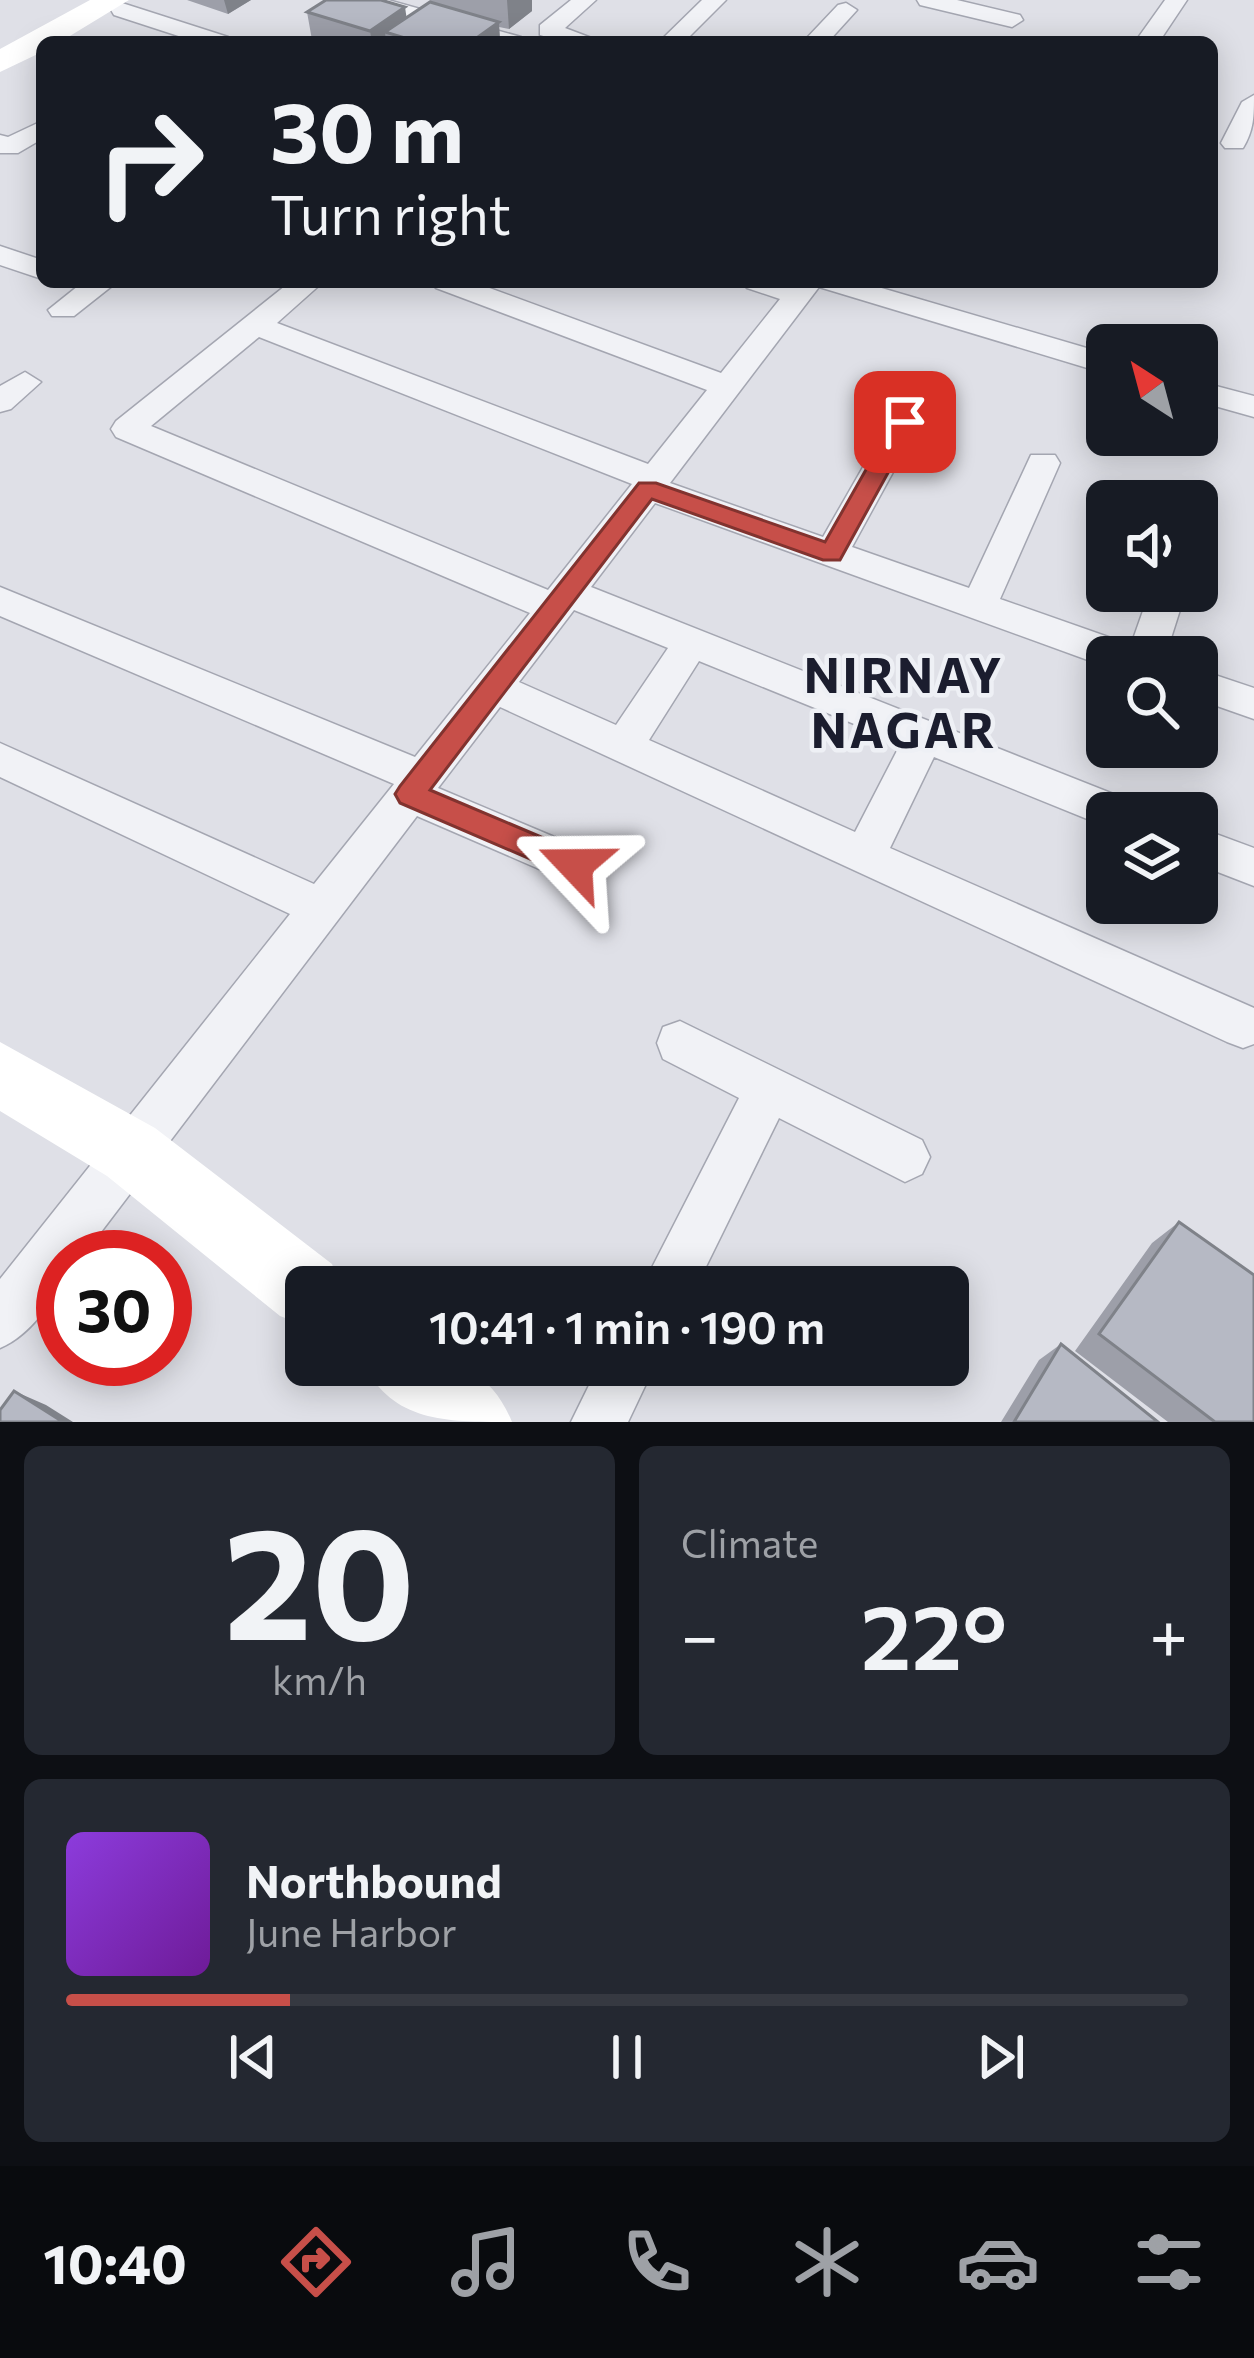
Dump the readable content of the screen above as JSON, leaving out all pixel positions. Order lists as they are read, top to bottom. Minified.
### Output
{"districts":["NIRNAY NAGAR"],"north":"top left","page":{"turn":["30 m","Turn right"],"limit":"30","trip":"10:41 · 1 min · 190 m","tile":[["20","km/h"],"Climate"],"heat":["−","22°","+"],"song":["Northbound","June Harbor"],"tabs":"10:40"}}
